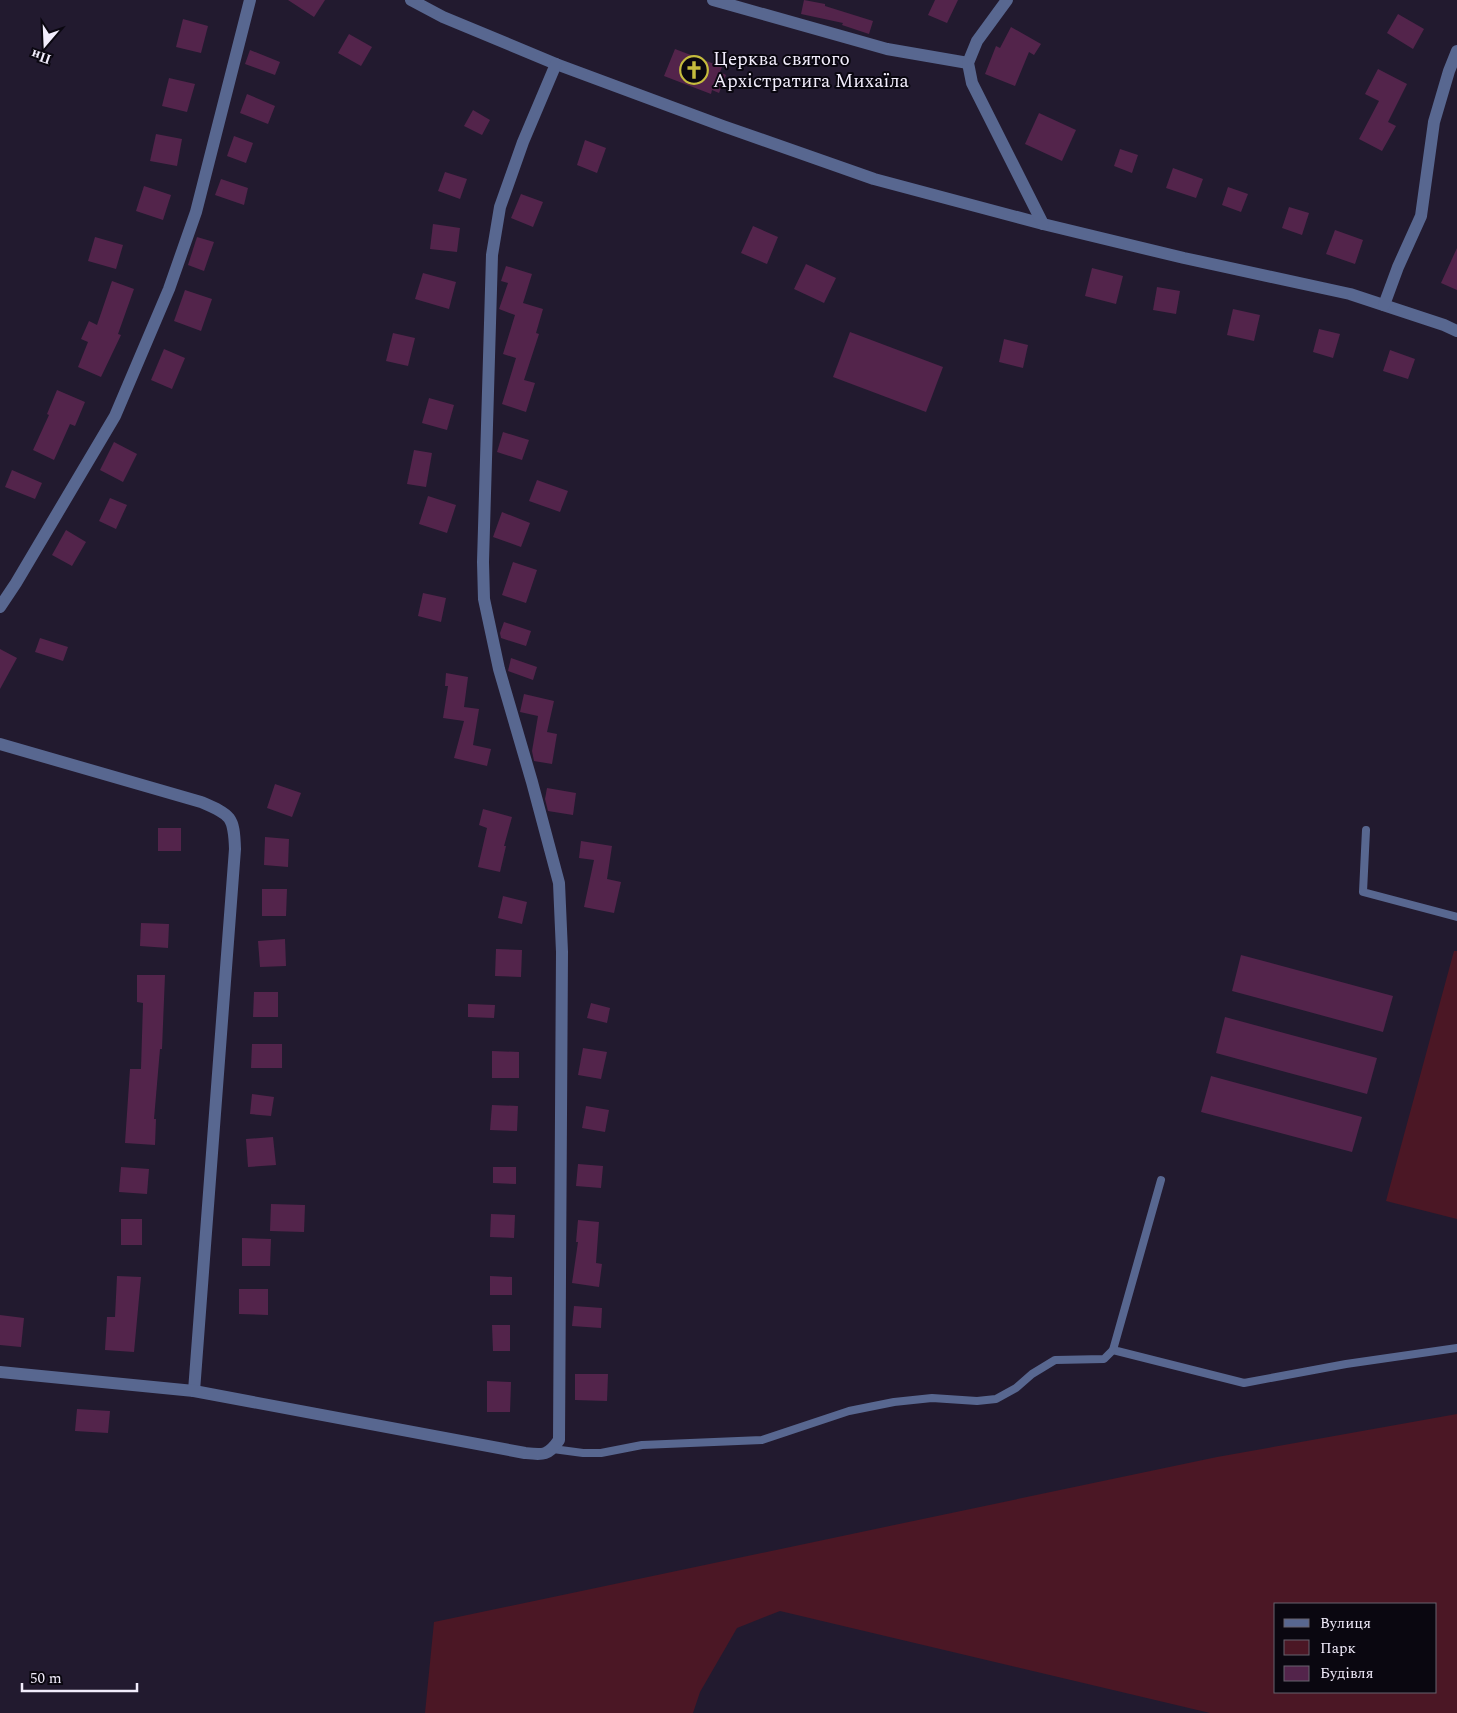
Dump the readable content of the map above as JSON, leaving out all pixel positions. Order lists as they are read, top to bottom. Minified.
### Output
{"places":{"church":["Церква святого Архістратига Михаїла"]},"legend":["Вулиця","Парк","Будівля"],"scale_bar":"50 m","north":"bottom"}
